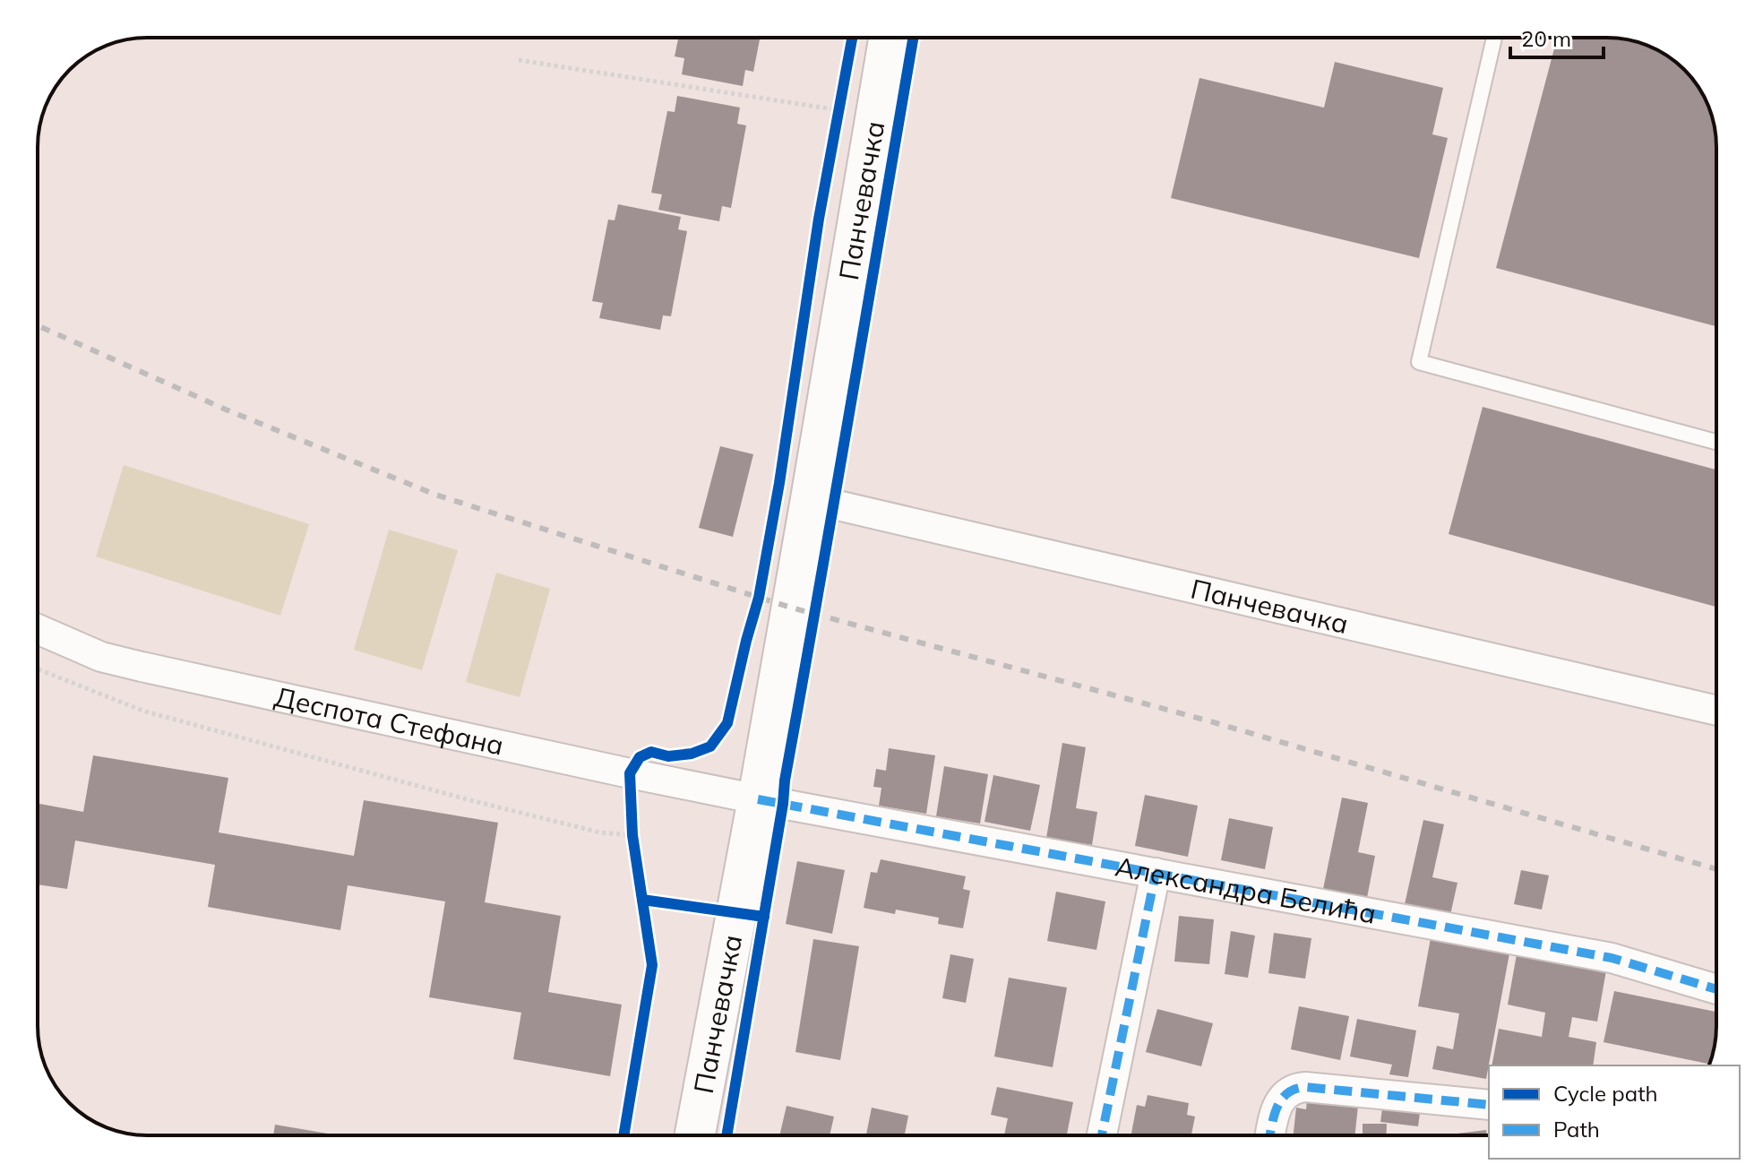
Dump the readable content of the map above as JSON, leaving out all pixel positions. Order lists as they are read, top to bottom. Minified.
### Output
{"streets":{"street":["Панчевачка","Деспота Стефана","Александра Белића"]},"crossings":[["Панчевачка","Деспота Стефана"],["Панчевачка","Александра Белића"],["Деспота Стефана","Александра Белића"]],"legend":["Cycle path","Path"],"scale_bar":"20 m"}
